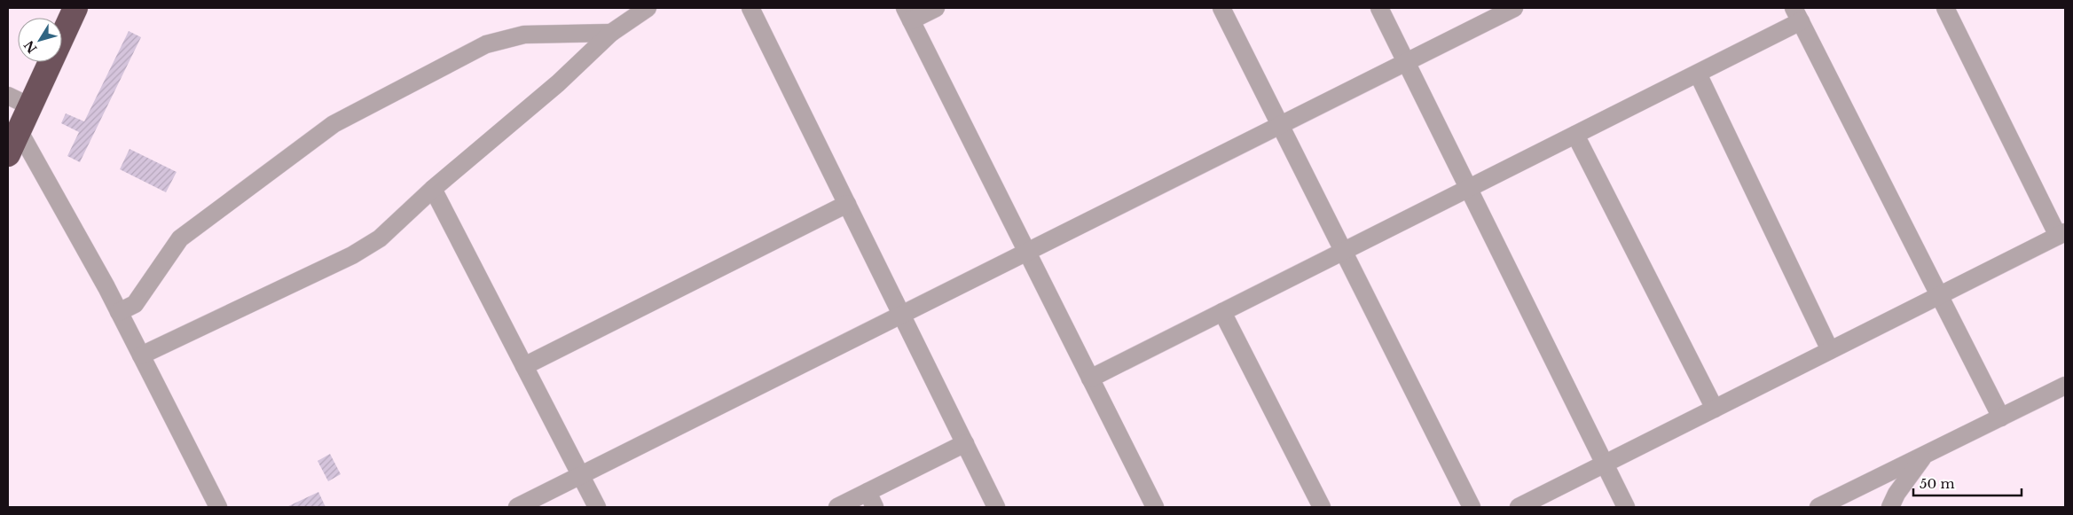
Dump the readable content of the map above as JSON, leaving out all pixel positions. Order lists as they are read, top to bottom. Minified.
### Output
{"scale_bar":"50 m","north":"bottom left"}
